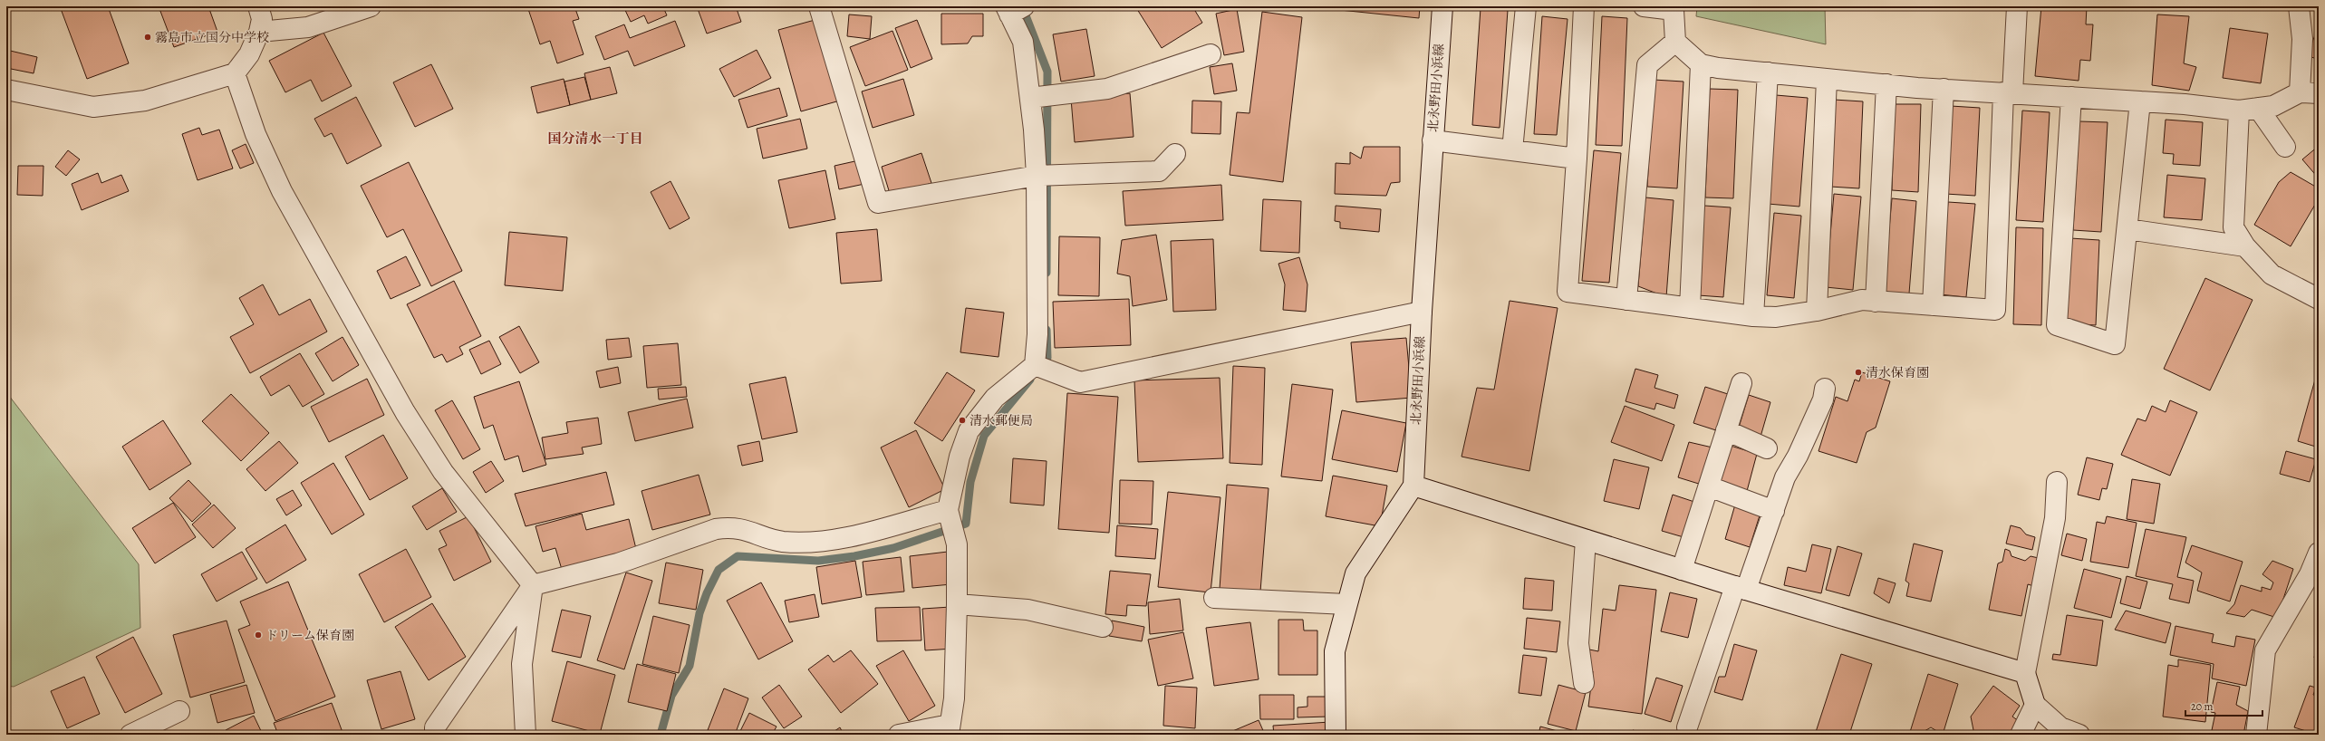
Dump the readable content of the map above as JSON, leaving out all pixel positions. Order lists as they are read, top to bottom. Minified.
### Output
{"streets":{"street":["北永野田小浜線"]},"districts":["国分清水一丁目"],"places":["霧島市立国分中学校","清水保育園","清水郵便局","ドリーム保育園"],"scale_bar":"20 m"}
